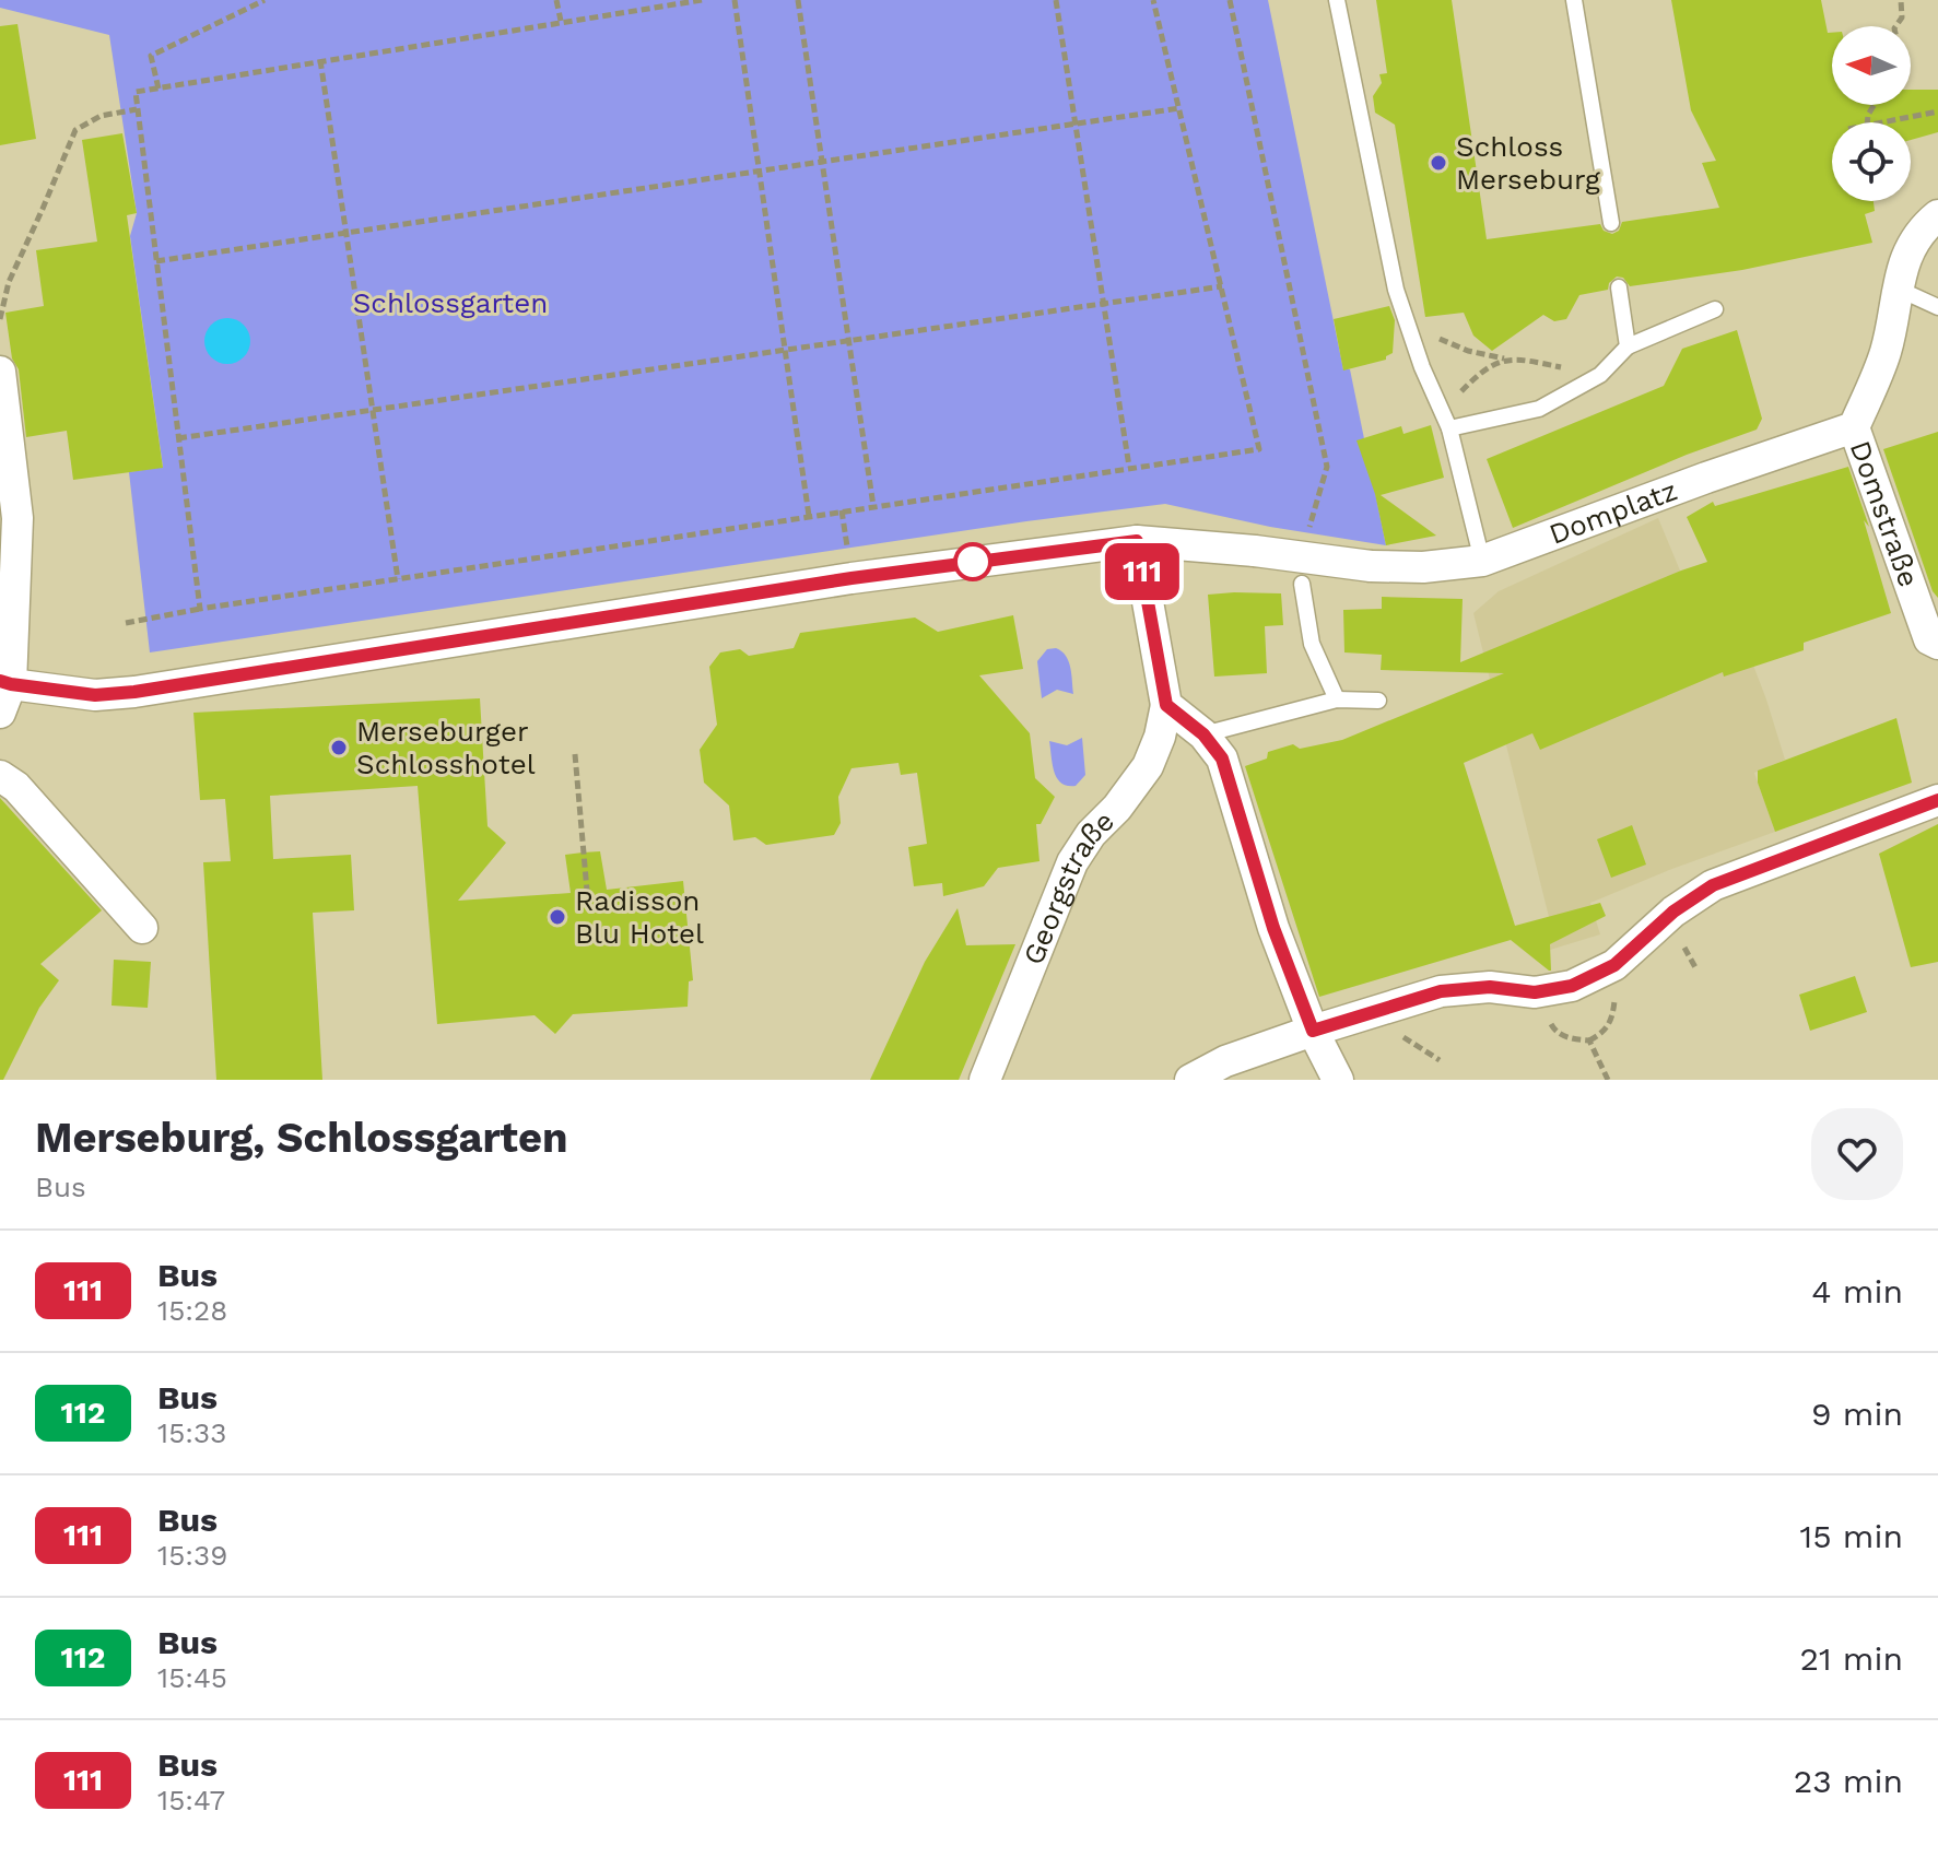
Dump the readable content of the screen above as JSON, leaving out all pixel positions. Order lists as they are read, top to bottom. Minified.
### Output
{"streets":{"street":["Domplatz","Domstraße","Georgstraße"]},"crossings":[["Domplatz","Domstraße"]],"parks":["Schlossgarten"],"places":["Schloss Merseburg","Merseburger Schlosshotel","Radisson Blu Hotel"],"lines":["bus line 111"],"north":"left","page":{"on_map":"111","heading":["Merseburg, Schlossgarten","Bus"],"list":[{"mark":"111","name":"Bus","note":"15:28","value":"4 min"},{"mark":"112","name":"Bus","note":"15:33","value":"9 min"},{"mark":"111","name":"Bus","note":"15:39","value":"15 min"},{"mark":"112","name":"Bus","note":"15:45","value":"21 min"},{"mark":"111","name":"Bus","note":"15:47","value":"23 min"}]}}
